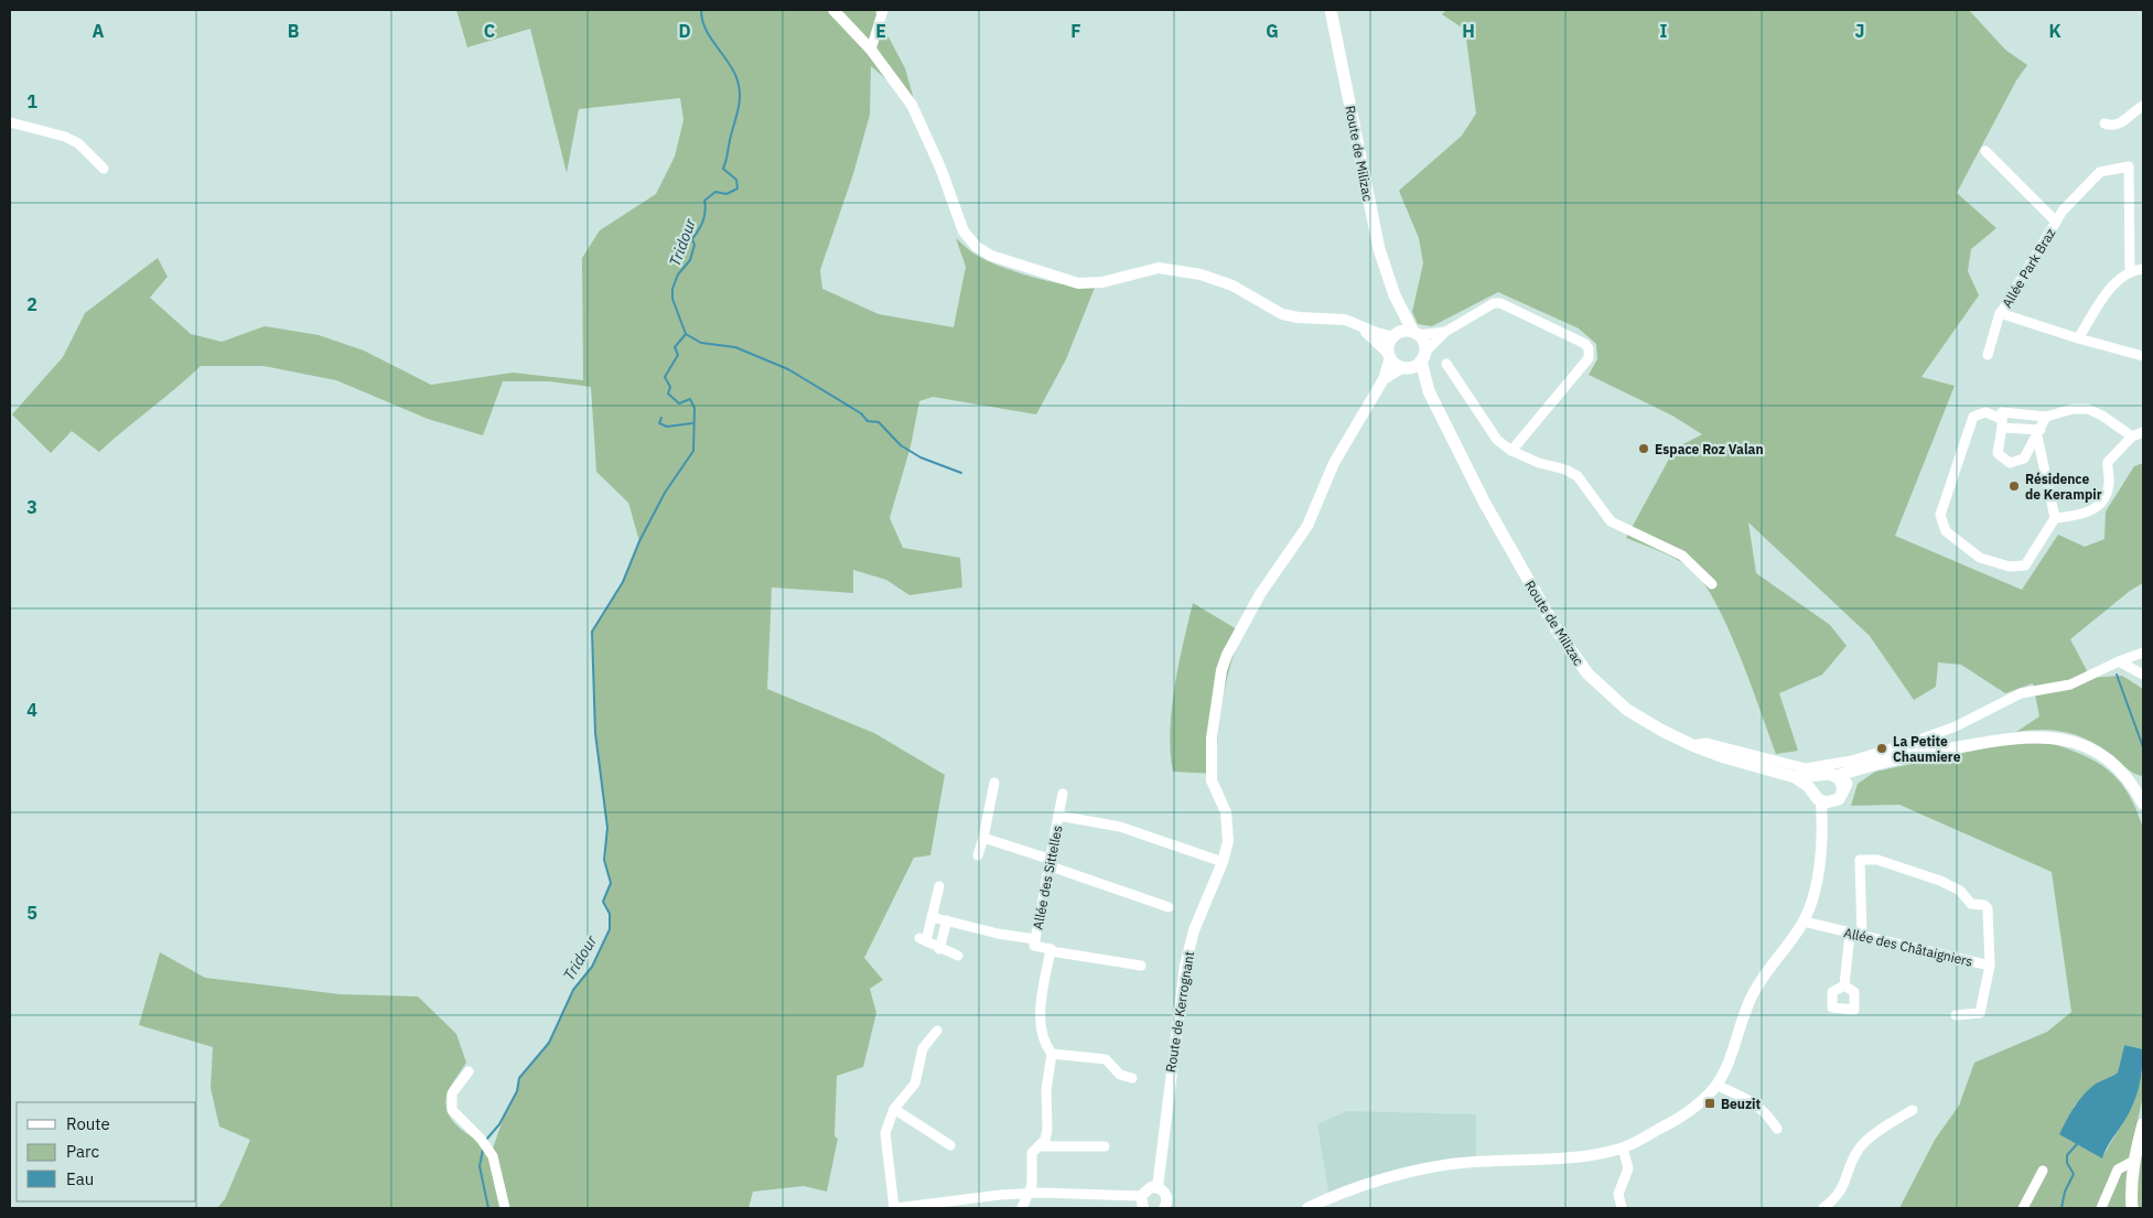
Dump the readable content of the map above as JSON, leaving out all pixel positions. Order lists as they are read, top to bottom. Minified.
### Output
{"streets":{"main road":["Route de Milizac"],"street":["Allée Park Braz","Allée des Sittelles","Allée des Châtaigniers","Route de Kerrognant"]},"crossings":[["Allée des Sittelles","Route de Kerrognant"]],"water":["Tridour"],"places":{"other":["Espace Roz Valan","Résidence de Kerampir","La Petite Chaumiere"],"transit":["Beuzit"]},"legend":["Route","Parc","Eau"],"grid":{"columns":["A","B","C","D","E","F","G","H","I","J","K"],"rows":["1","2","3","4","5"]}}
